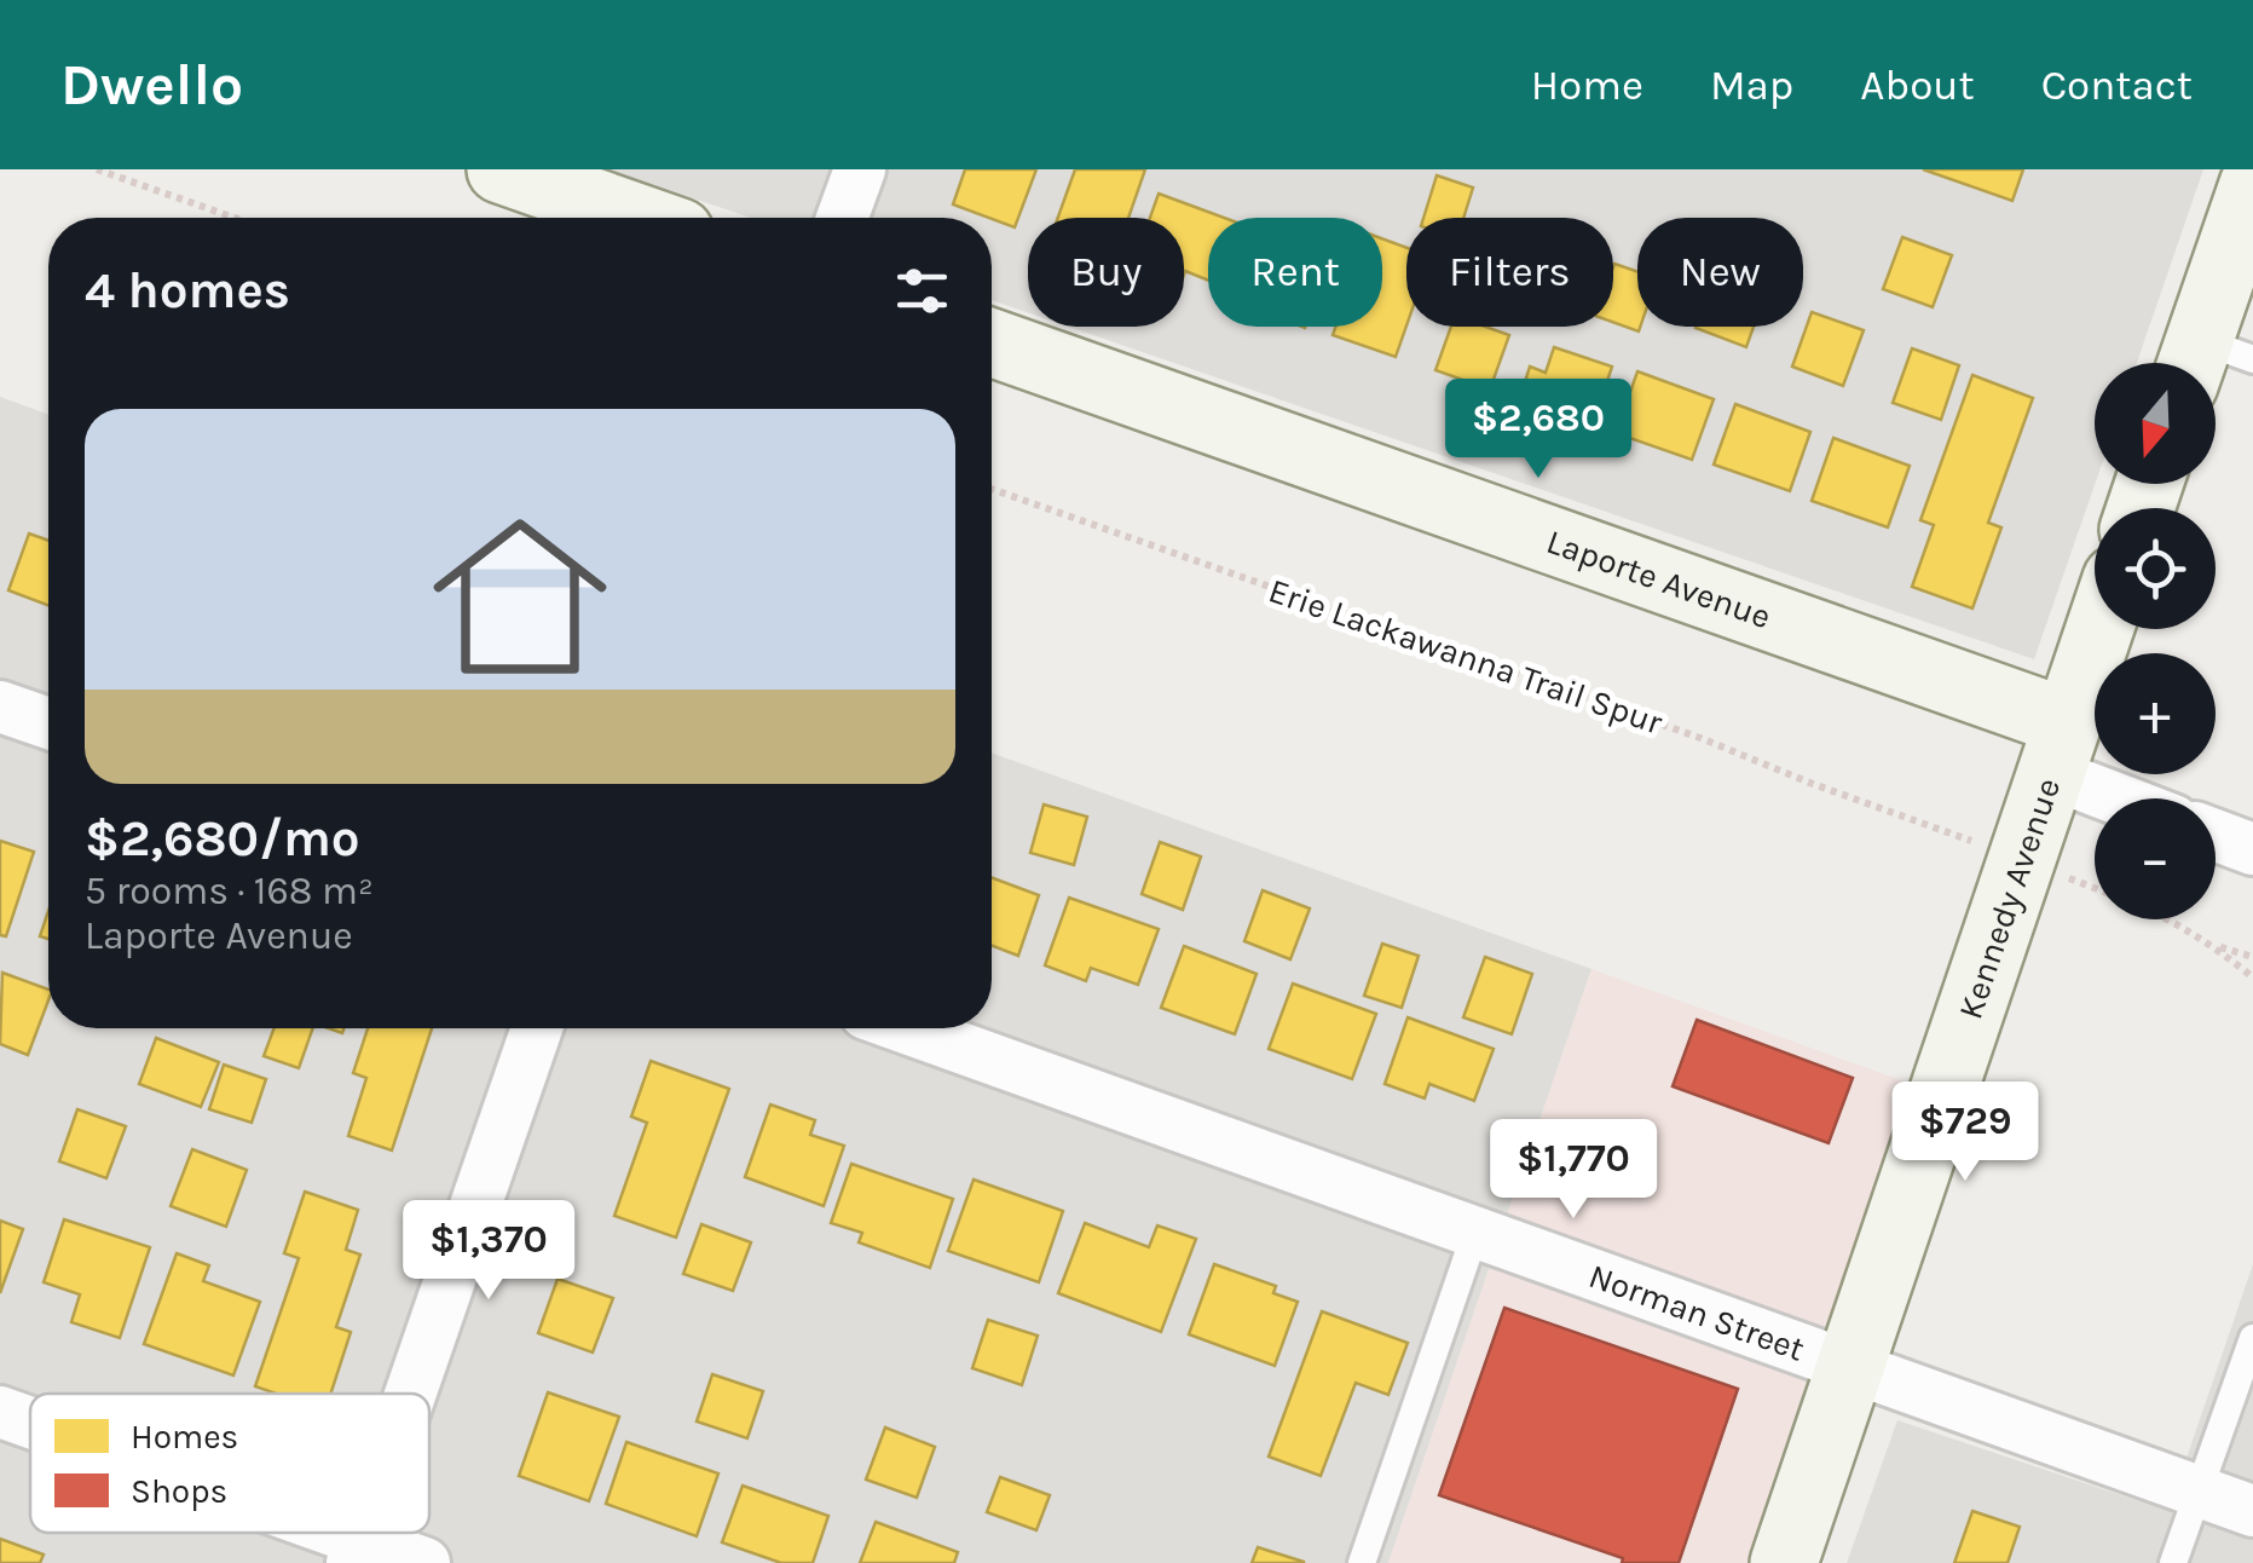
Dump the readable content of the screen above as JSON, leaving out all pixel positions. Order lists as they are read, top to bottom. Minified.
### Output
{"streets":{"street":["Laporte Avenue","Kennedy Avenue","Norman Street"],"path":["Erie Lackawanna Trail Spur"]},"crossings":[["Laporte Avenue","Kennedy Avenue"],["Kennedy Avenue","Norman Street"]],"legend":["Homes","Shops"],"north":"bottom","page":{"header":"Dwello","nav":["Home","Map","About","Contact"],"chip":["Buy","Rent","Filters","New"],"heading":"4 homes","map_buttons":["+","−"],"list":[{"name":"$2,680/mo","note":"5 rooms · 168 m² · Laporte Avenue"}],"price":["$2,680","$729","$1,770","$1,370"]}}
